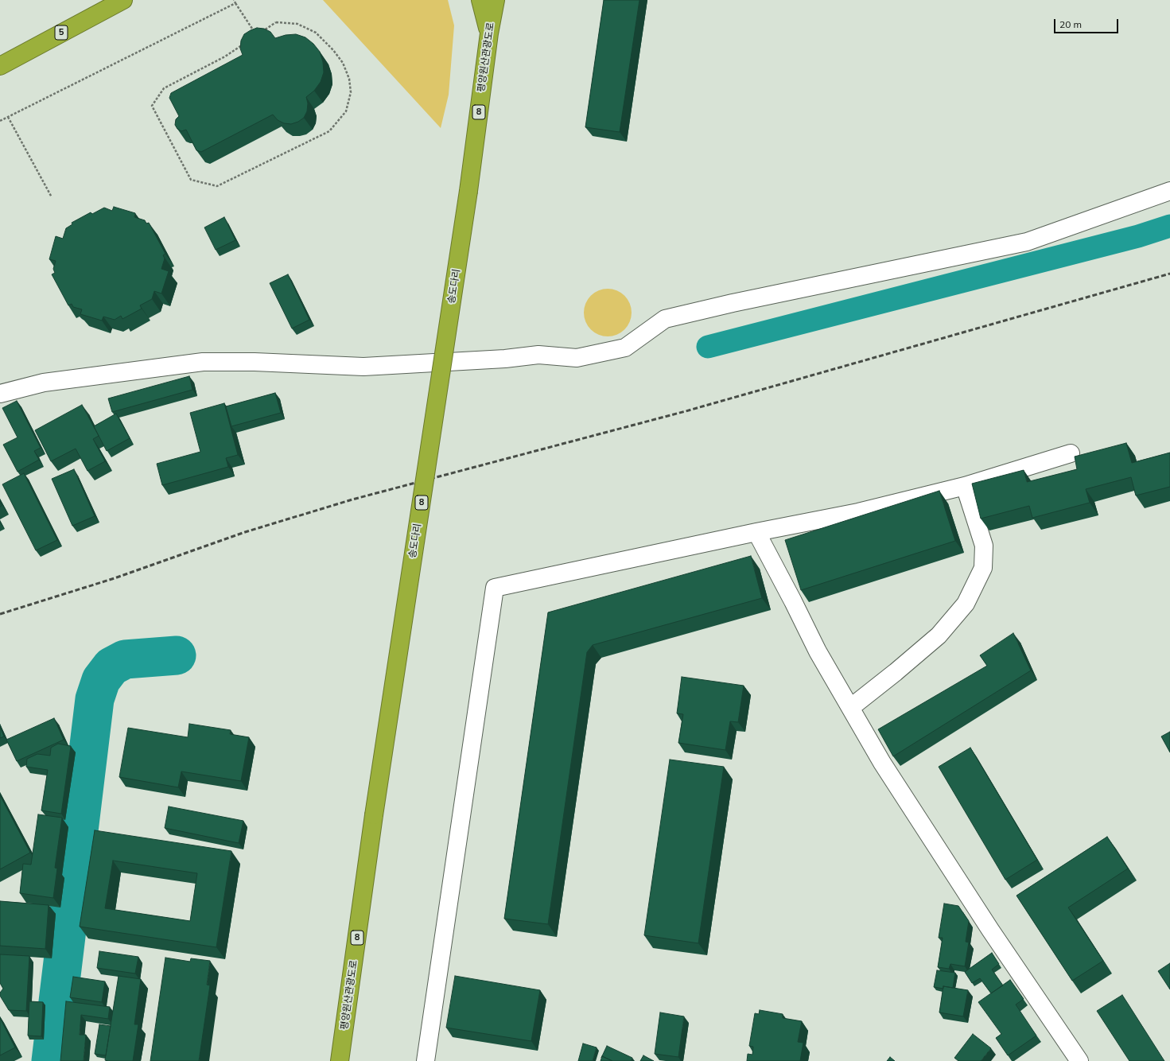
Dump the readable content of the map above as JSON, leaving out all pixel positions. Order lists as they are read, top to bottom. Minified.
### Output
{"streets":{"highway":["5","평양원산관광도로","8","송도다리"]},"crossings":[["평양원산관광도로","8"],["평양원산관광도로","송도다리"]],"scale_bar":"20 m"}
